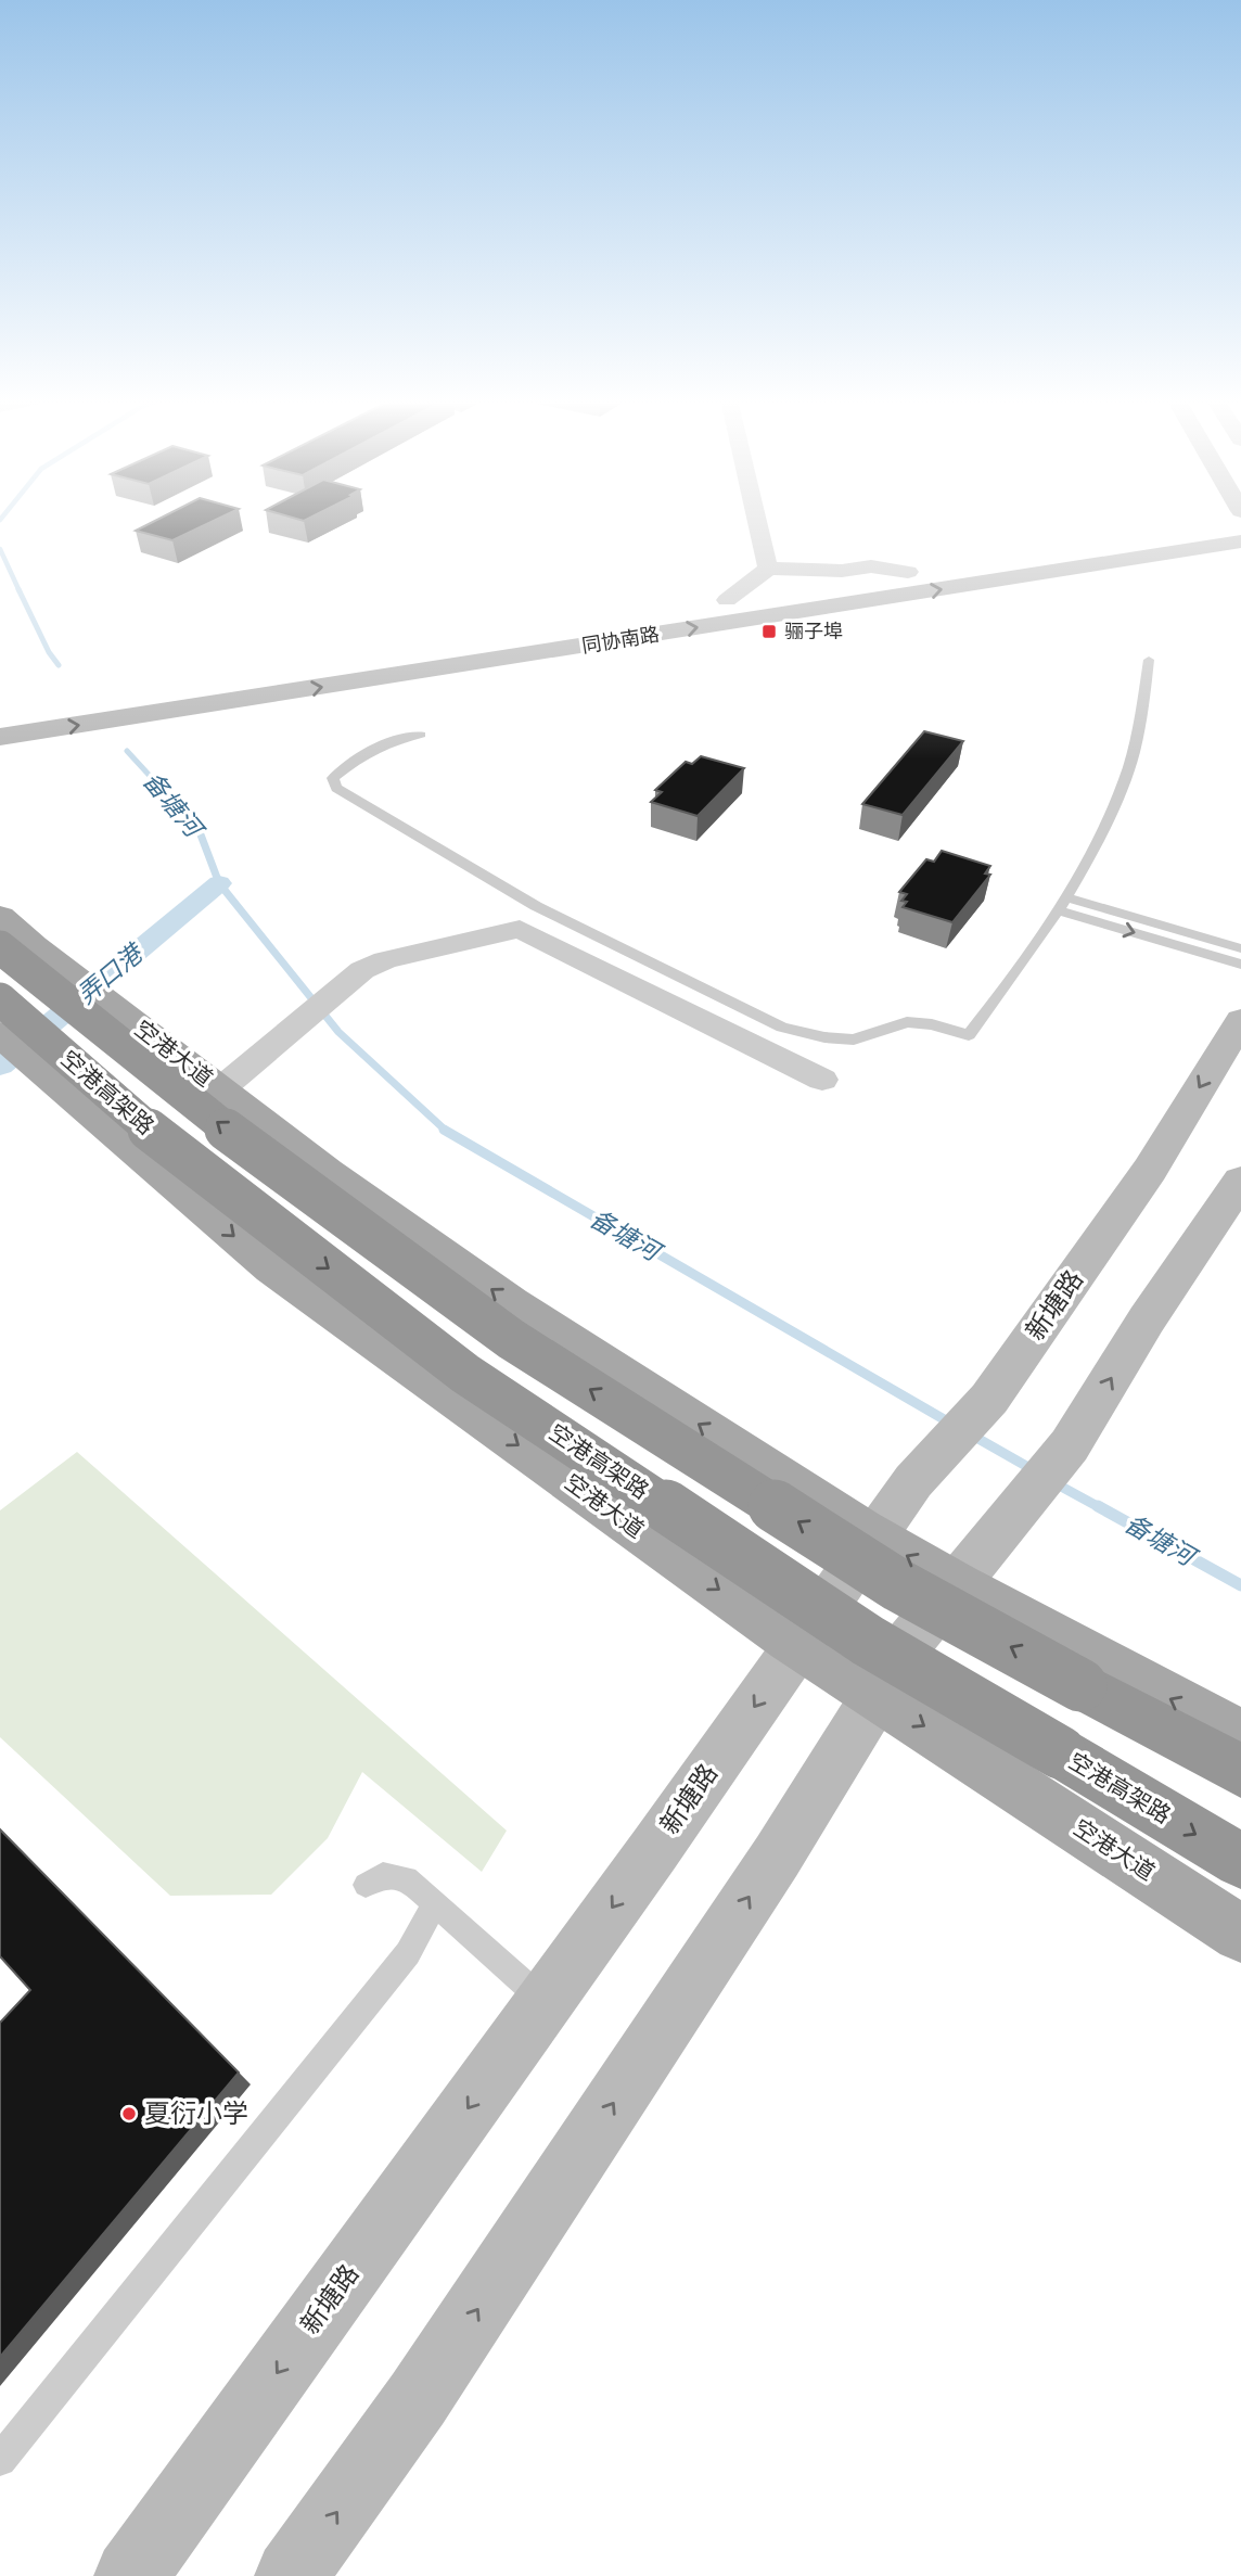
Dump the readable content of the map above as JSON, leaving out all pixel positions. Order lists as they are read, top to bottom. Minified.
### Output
{"streets":{"highway":["空港高架路"],"main road":["同协南路","空港大道","新塘路"]},"crossings":[["空港大道","空港高架路"],["空港大道","新塘路"]],"water":["备塘河","弄口港"],"places":{"transit":["骊子埠"],"other":["夏衍小学"]}}
